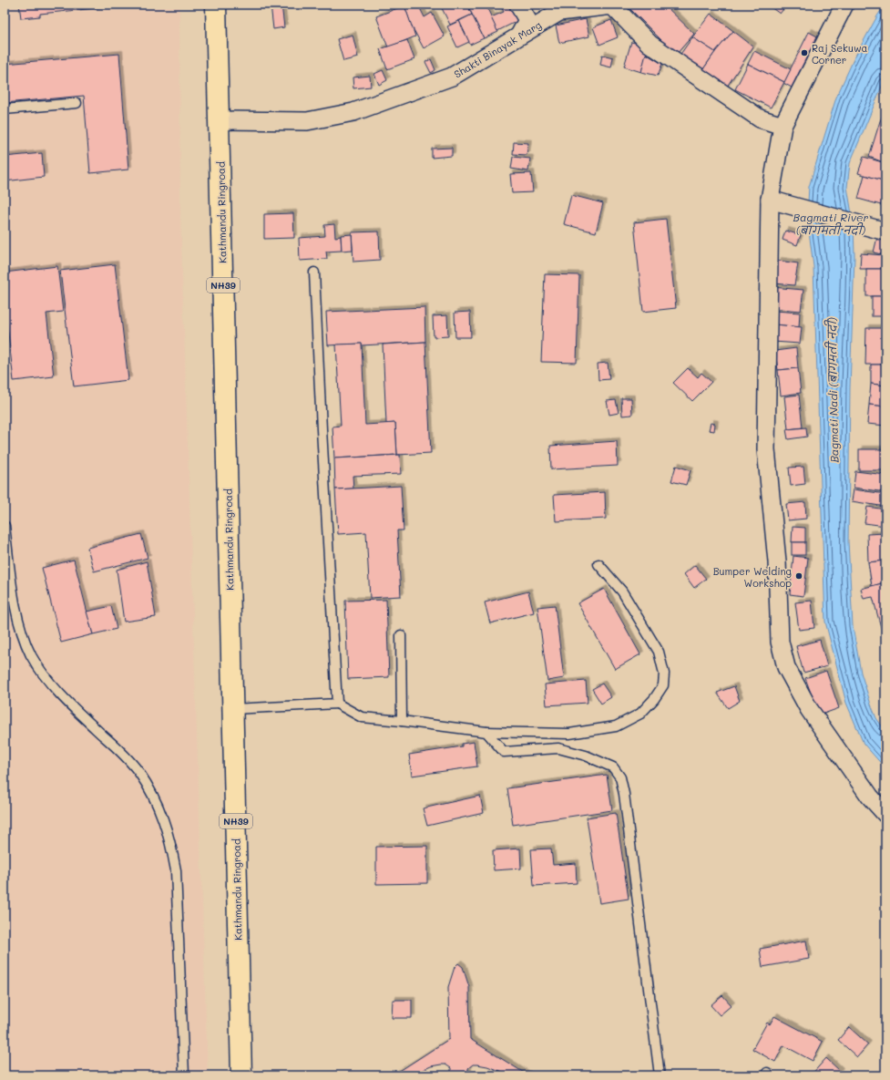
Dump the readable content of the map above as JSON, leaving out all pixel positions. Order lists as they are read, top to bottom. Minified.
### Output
{"streets":{"highway":["Kathmandu Ringroad","NH39"],"street":["Shakti Binayak Marg"]},"crossings":[["Shakti Binayak Marg","Kathmandu Ringroad"]],"water":["Bagmati River (बागमती नदी)","Bagmati Nadi (बागमती नदी)"],"places":["Raj Sekuwa Corner","Bumper Welding Workshop"]}
